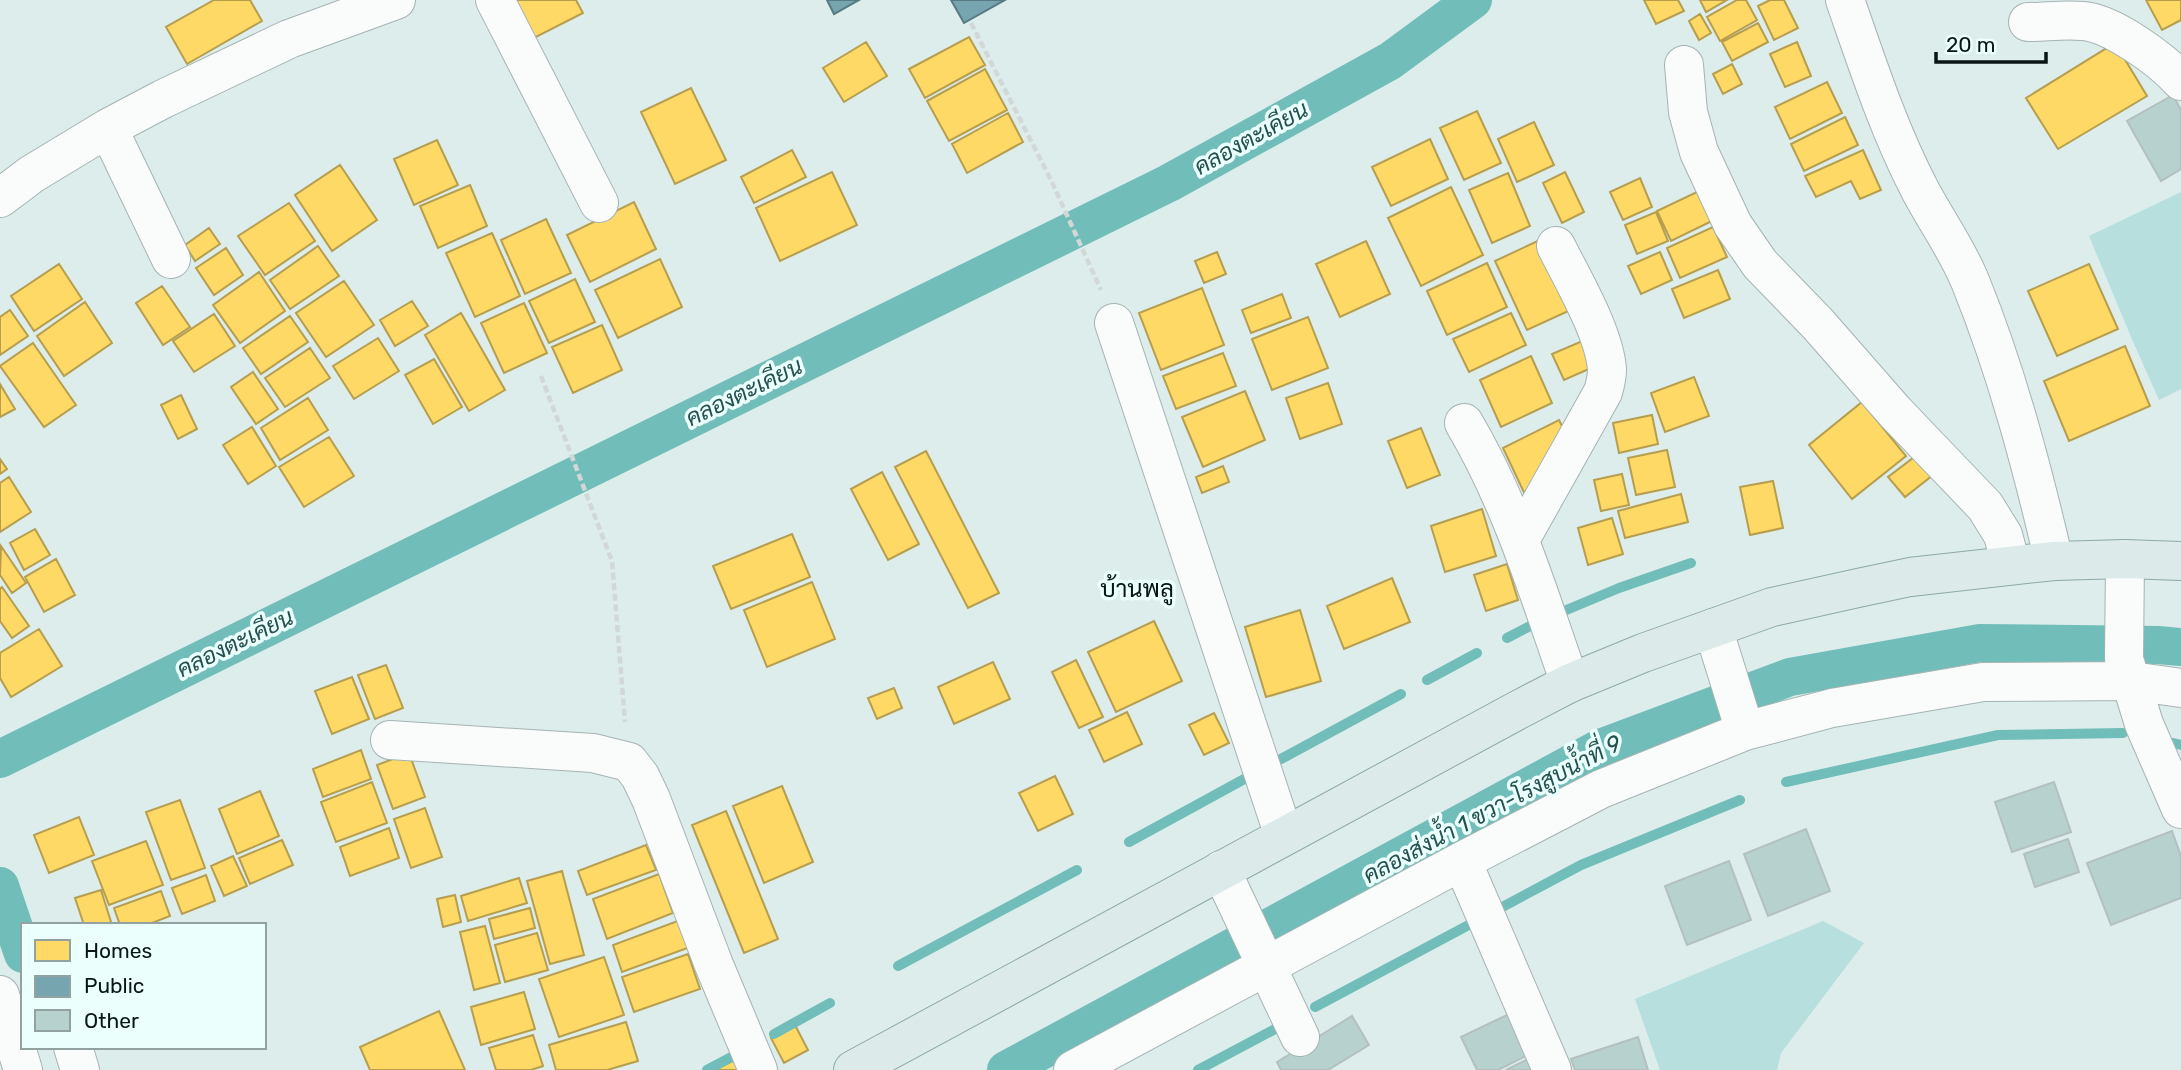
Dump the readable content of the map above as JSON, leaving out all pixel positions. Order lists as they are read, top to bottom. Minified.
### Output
{"districts":["บ้านพลู"],"water":["คลองตะเคียน","คลองส่งน้ำ 1 ขวา-โรงสูบน้ำที่ 9"],"legend":["Homes","Public","Other"],"scale_bar":"20 m"}
